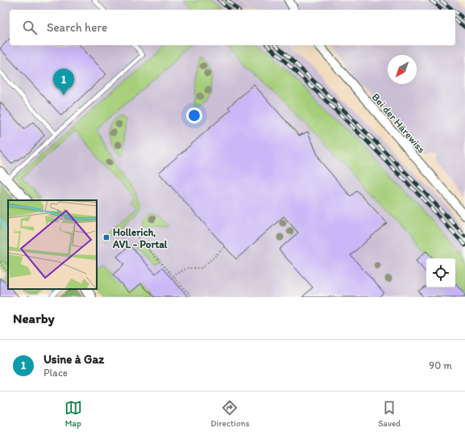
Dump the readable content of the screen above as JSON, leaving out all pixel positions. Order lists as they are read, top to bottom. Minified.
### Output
{"streets":{"street":["Bei der Härewiss"]},"places":{"transit":["Hollerich, AVL - Portal"]},"north":"bottom left","page":{"search":"Search here","pins":"1","heading":"Nearby","list":[{"mark":"1","name":"Usine à Gaz","note":"Place","value":"90 m"}],"nav":["Map","Directions","Saved"]}}
